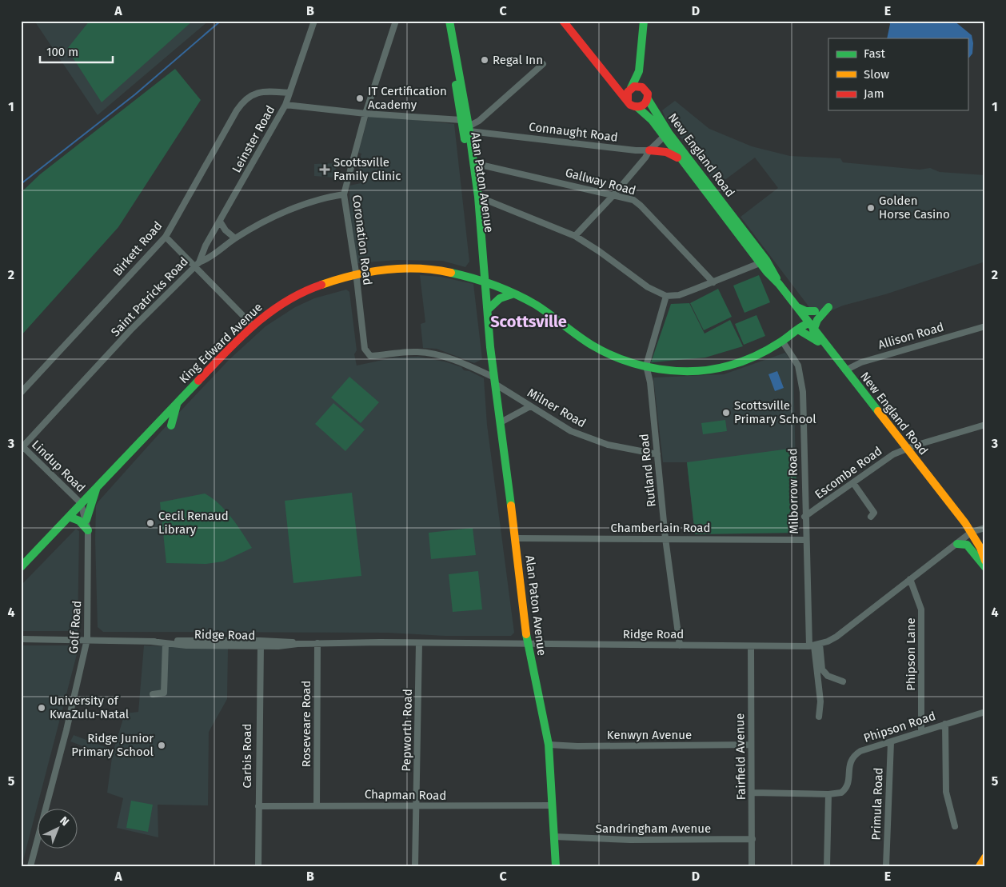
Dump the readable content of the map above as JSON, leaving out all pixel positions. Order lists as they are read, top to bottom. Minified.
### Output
{"streets":{"main road":["New England Road","Alan Paton Avenue","King Edward Avenue"],"street":["Connaught Road","Leinster Road","Gallway Road","Coronation Road","Birkett Road","Saint Patricks Road","Allison Road","Milner Road","Lindup Road","Rutland Road","Escombe Road","Milborrow Road","Chamberlain Road","Golf Road","Ridge Road","Phipson Lane","Roseveare Road","Phipson Road","Pepworth Road","Kenwyn Avenue","Carbis Road","Fairfield Avenue","Chapman Road","Primula Road","Sandringham Avenue"]},"crossings":[["Connaught Road","Alan Paton Avenue"],["Leinster Road","Birkett Road"],["Leinster Road","Saint Patricks Road"],["New England Road","Allison Road"],["New England Road","King Edward Avenue"],["New England Road","Escombe Road"],["New England Road","Ridge Road"],["Gallway Road","Alan Paton Avenue"],["Alan Paton Avenue","King Edward Avenue"],["Alan Paton Avenue","Milner Road"],["Alan Paton Avenue","Chamberlain Road"],["Alan Paton Avenue","Ridge Road"],["Alan Paton Avenue","Kenwyn Avenue"],["Alan Paton Avenue","Chapman Road"],["Alan Paton Avenue","Sandringham Avenue"],["Coronation Road","Saint Patricks Road"],["Coronation Road","King Edward Avenue"],["Coronation Road","Milner Road"],["Saint Patricks Road","Lindup Road"],["King Edward Avenue","Lindup Road"],["King Edward Avenue","Rutland Road"],["King Edward Avenue","Milborrow Road"],["King Edward Avenue","Golf Road"],["Milner Road","Rutland Road"],["Lindup Road","Golf Road"],["Rutland Road","Chamberlain Road"],["Rutland Road","Ridge Road"],["Escombe Road","Milborrow Road"],["Milborrow Road","Chamberlain Road"],["Milborrow Road","Ridge Road"],["Golf Road","Ridge Road"],["Ridge Road","Phipson Lane"],["Ridge Road","Roseveare Road"],["Ridge Road","Pepworth Road"],["Ridge Road","Carbis Road"],["Ridge Road","Fairfield Avenue"],["Phipson Lane","Phipson Road"],["Roseveare Road","Chapman Road"],["Phipson Road","Fairfield Avenue"],["Phipson Road","Primula Road"],["Pepworth Road","Chapman Road"],["Kenwyn Avenue","Fairfield Avenue"],["Carbis Road","Chapman Road"],["Fairfield Avenue","Sandringham Avenue"]],"districts":["Scottsville"],"places":{"other":["Regal Inn","IT Certification Academy","Golden Horse Casino","Scottsville Primary School","Cecil Renaud Library","University of KwaZulu-Natal","Ridge Junior Primary School"],"health":["Scottsville Family Clinic"]},"legend":["Fast","Slow","Jam"],"scale_bar":"100 m","north":"top right","grid":{"columns":["A","B","C","D","E"],"rows":["1","2","3","4","5"]}}
